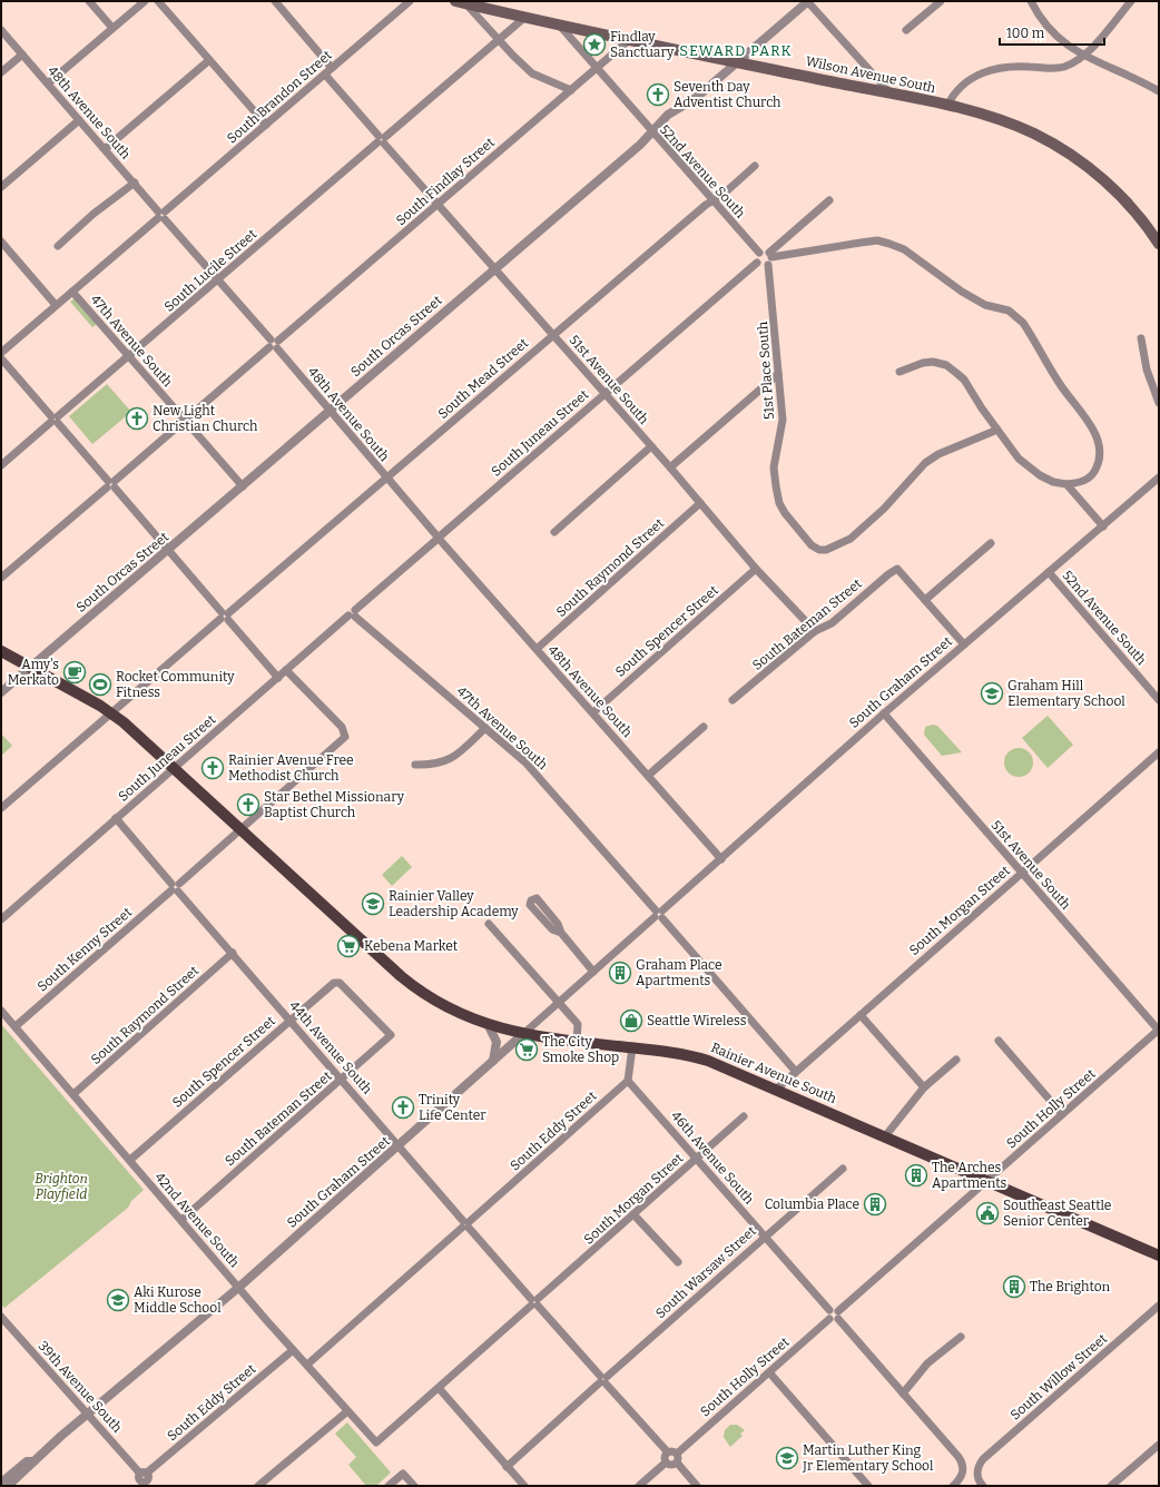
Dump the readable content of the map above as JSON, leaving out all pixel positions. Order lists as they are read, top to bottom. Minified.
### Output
{"streets":{"main road":["Wilson Avenue South","Rainier Avenue South"],"street":["South Brandon Street","48th Avenue South","52nd Avenue South","South Findlay Street","South Lucile Street","South Orcas Street","47th Avenue South","51st Place South","South Mead Street","51st Avenue South","South Juneau Street","South Raymond Street","South Bateman Street","South Spencer Street","South Graham Street","South Morgan Street","South Kenny Street","44th Avenue South","South Holly Street","South Eddy Street","46th Avenue South","42nd Avenue South","South Warsaw Street","South Willow Street","39th Avenue South"]},"crossings":[["Wilson Avenue South","52nd Avenue South"],["Wilson Avenue South","South Findlay Street"],["Wilson Avenue South","South Lucile Street"],["Wilson Avenue South","South Orcas Street"],["South Brandon Street","48th Avenue South"],["South Brandon Street","47th Avenue South"],["South Brandon Street","51st Avenue South"],["48th Avenue South","South Findlay Street"],["48th Avenue South","South Lucile Street"],["48th Avenue South","South Orcas Street"],["48th Avenue South","South Mead Street"],["48th Avenue South","South Juneau Street"],["48th Avenue South","South Raymond Street"],["48th Avenue South","South Spencer Street"],["48th Avenue South","South Graham Street"],["52nd Avenue South","South Findlay Street"],["52nd Avenue South","South Orcas Street"],["52nd Avenue South","51st Place South"],["52nd Avenue South","South Mead Street"],["52nd Avenue South","South Juneau Street"],["52nd Avenue South","South Graham Street"],["South Findlay Street","47th Avenue South"],["South Findlay Street","51st Avenue South"],["South Lucile Street","47th Avenue South"],["South Lucile Street","51st Avenue South"],["South Orcas Street","47th Avenue South"],["South Orcas Street","51st Avenue South"],["South Orcas Street","Rainier Avenue South"],["47th Avenue South","South Juneau Street"],["47th Avenue South","South Graham Street"],["47th Avenue South","South Morgan Street"],["51st Place South","South Juneau Street"],["South Mead Street","51st Avenue South"],["South Mead Street","Rainier Avenue South"],["51st Avenue South","South Juneau Street"],["51st Avenue South","South Raymond Street"],["51st Avenue South","South Bateman Street"],["51st Avenue South","South Spencer Street"],["51st Avenue South","South Graham Street"],["51st Avenue South","South Morgan Street"],["51st Avenue South","South Holly Street"],["South Juneau Street","South Kenny Street"],["South Juneau Street","44th Avenue South"],["South Juneau Street","Rainier Avenue South"],["South Raymond Street","44th Avenue South"],["South Raymond Street","42nd Avenue South"],["South Bateman Street","South Spencer Street"],["South Bateman Street","44th Avenue South"],["South Bateman Street","42nd Avenue South"],["South Spencer Street","44th Avenue South"],["South Spencer Street","42nd Avenue South"],["South Graham Street","44th Avenue South"],["South Graham Street","Rainier Avenue South"],["South Graham Street","42nd Avenue South"],["South Graham Street","39th Avenue South"],["South Morgan Street","44th Avenue South"],["South Morgan Street","Rainier Avenue South"],["South Morgan Street","46th Avenue South"],["South Morgan Street","42nd Avenue South"],["South Kenny Street","44th Avenue South"],["South Kenny Street","Rainier Avenue South"],["South Kenny Street","42nd Avenue South"],["44th Avenue South","South Holly Street"],["44th Avenue South","South Eddy Street"],["44th Avenue South","South Warsaw Street"],["Rainier Avenue South","South Holly Street"],["South Holly Street","46th Avenue South"],["South Eddy Street","46th Avenue South"],["South Eddy Street","42nd Avenue South"],["South Eddy Street","39th Avenue South"],["46th Avenue South","South Warsaw Street"]],"districts":["SEWARD PARK"],"parks":["Brighton Playfield"],"places":{"place":["Findlay Sanctuary"],"church":["Seventh Day Adventist Church","New Light Christian Church","Rainier Avenue Free Methodist Church","Star Bethel Missionary Baptist Church","Trinity Life Center"],"cafe":["Amy's Merkato"],"sports":["Rocket Community Fitness"],"school or university":["Graham Hill Elementary School","Rainier Valley Leadership Academy","Aki Kurose Middle School","Martin Luther King Jr Elementary School"],"supermarket":["Kebena Market","The City Smoke Shop"],"building":["Graham Place Apartments","The Arches Apartments","Columbia Place","The Brighton"],"shop":["Seattle Wireless"],"public building":["Southeast Seattle Senior Center"]},"scale_bar":"100 m"}
